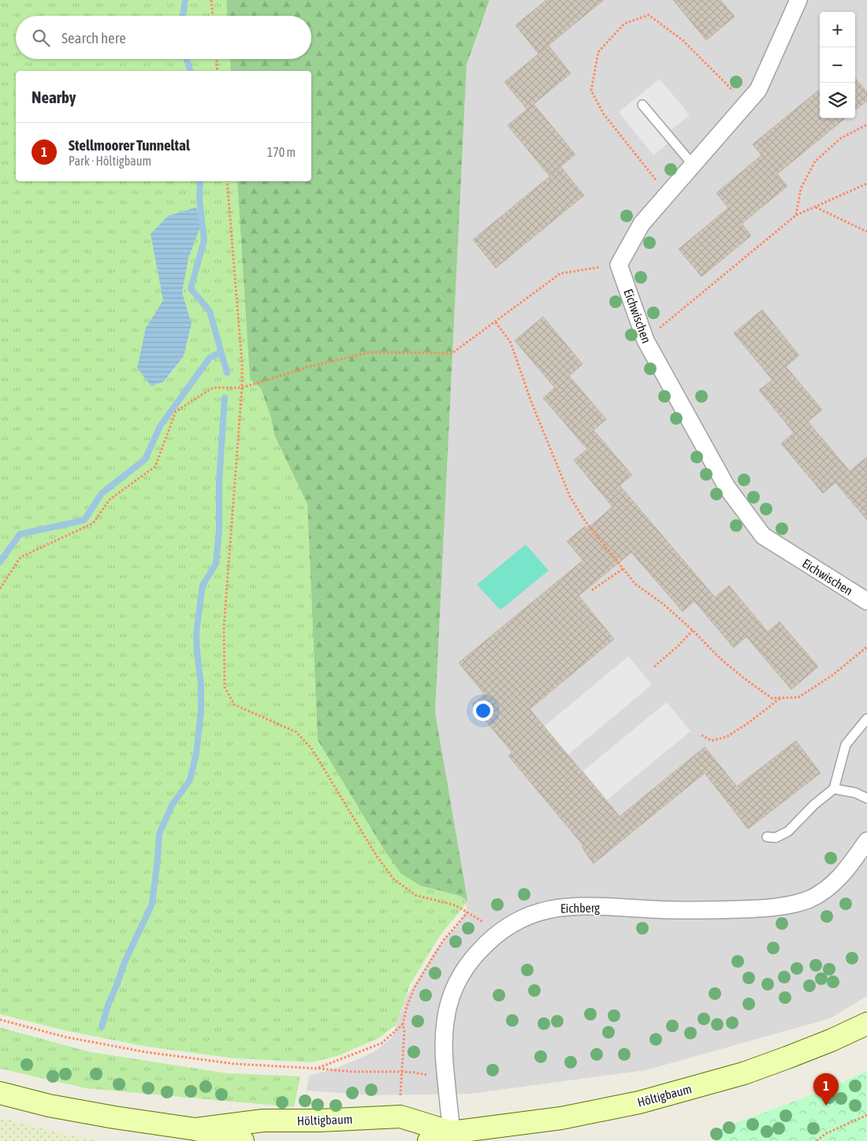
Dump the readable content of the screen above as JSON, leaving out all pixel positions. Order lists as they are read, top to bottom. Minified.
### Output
{"streets":{"main road":["Höltigbaum"],"street":["Eichwischen","Eichberg"]},"crossings":[["Eichberg","Höltigbaum"]],"page":{"map_buttons":["+","−"],"search":"Search here","heading":"Nearby","list":[{"mark":"1","name":"Stellmoorer Tunneltal","note":"Park · Höltigbaum","value":"170 m"}],"pins":"1"}}
